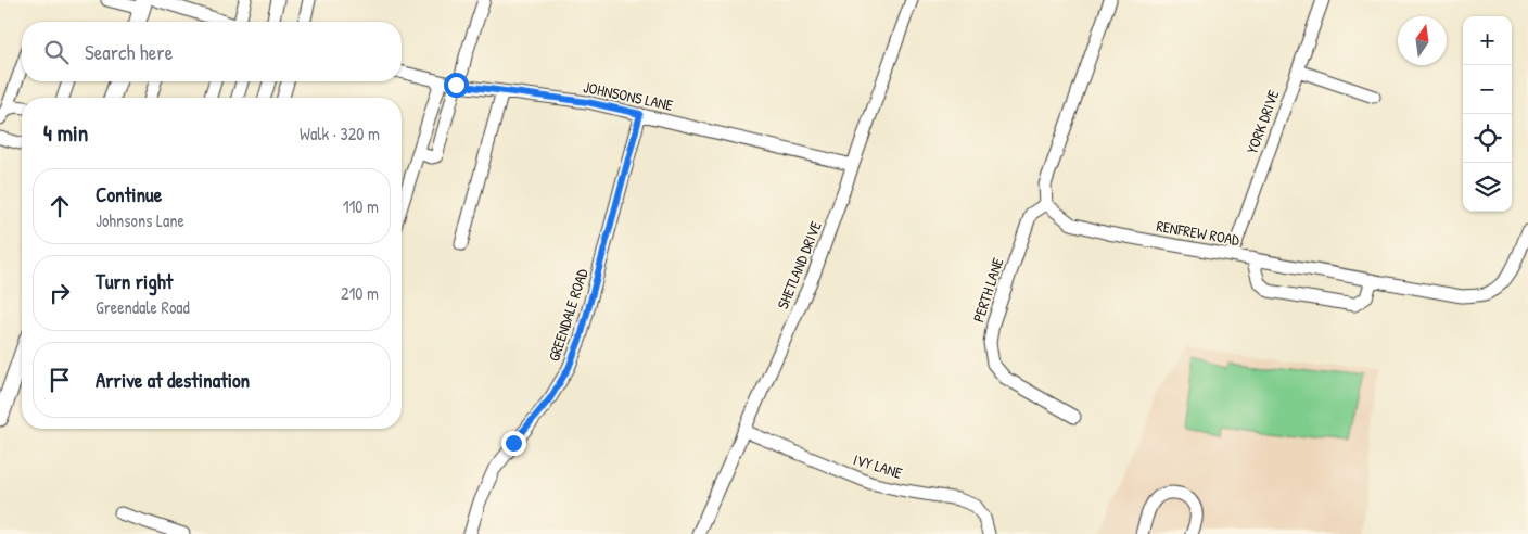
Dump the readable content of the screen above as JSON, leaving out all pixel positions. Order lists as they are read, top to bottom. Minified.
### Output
{"streets":{"street":["JOHNSONS LANE","YORK DRIVE","RENFREW ROAD","SHETLAND DRIVE","PERTH LANE","GREENDALE ROAD","IVY LANE"]},"crossings":[["JOHNSONS LANE","SHETLAND DRIVE"],["JOHNSONS LANE","GREENDALE ROAD"],["YORK DRIVE","RENFREW ROAD"],["RENFREW ROAD","PERTH LANE"],["SHETLAND DRIVE","IVY LANE"]],"north":"top","page":{"map_buttons":["+","−"],"search":"Search here","heading":["4 min","Walk · 320 m"],"list":[["Continue","Johnsons Lane","110 m"],["Turn right","Greendale Road","210 m"],"Arrive at destination"]}}
